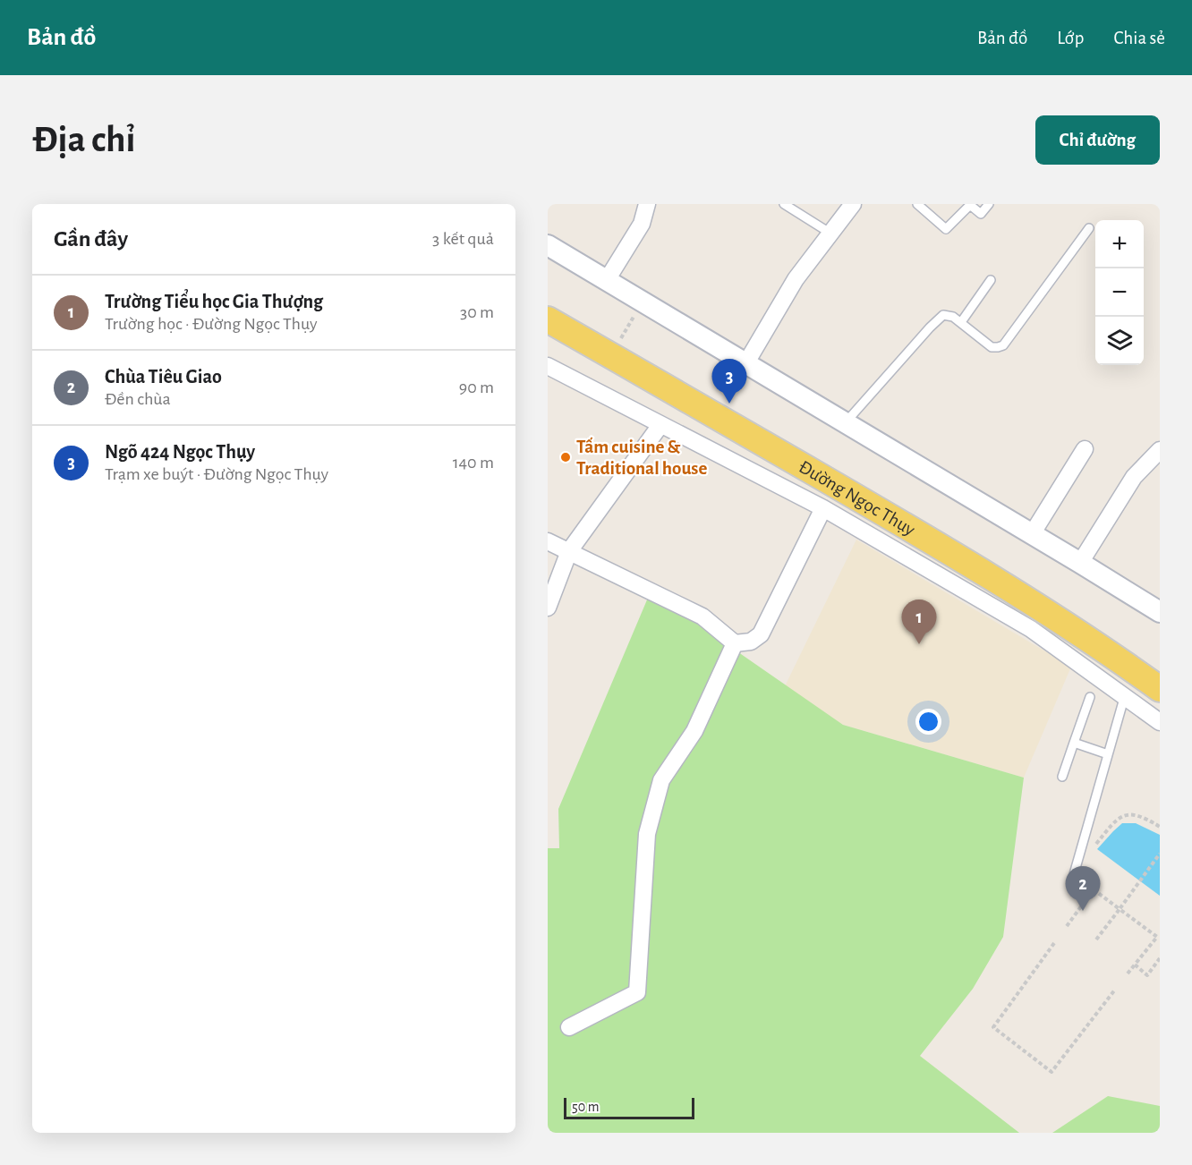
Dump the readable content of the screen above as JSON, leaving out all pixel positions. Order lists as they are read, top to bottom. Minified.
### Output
{"streets":{"main road":["Đường Ngọc Thụy"]},"places":["Tấm cuisine & Traditional house"],"scale_bar":"50 m","page":{"header":"Bản đồ","nav":["Bản đồ","Lớp","Chia sẻ"],"buttons":"Chỉ đường","title":"Địa chỉ","heading":["Gần đây","3 kết quả"],"map_buttons":["+","−"],"list":[{"mark":"1","name":"Trường Tiểu học Gia Thượng","note":"Trường học · Đường Ngọc Thụy","value":"30 m"},{"mark":"2","name":"Chùa Tiêu Giao","note":"Đền chùa","value":"90 m"},{"mark":"3","name":"Ngõ 424 Ngọc Thụy","note":"Trạm xe buýt · Đường Ngọc Thụy","value":"140 m"}],"pins":["3","1","2"],"scale":"50 m"}}
